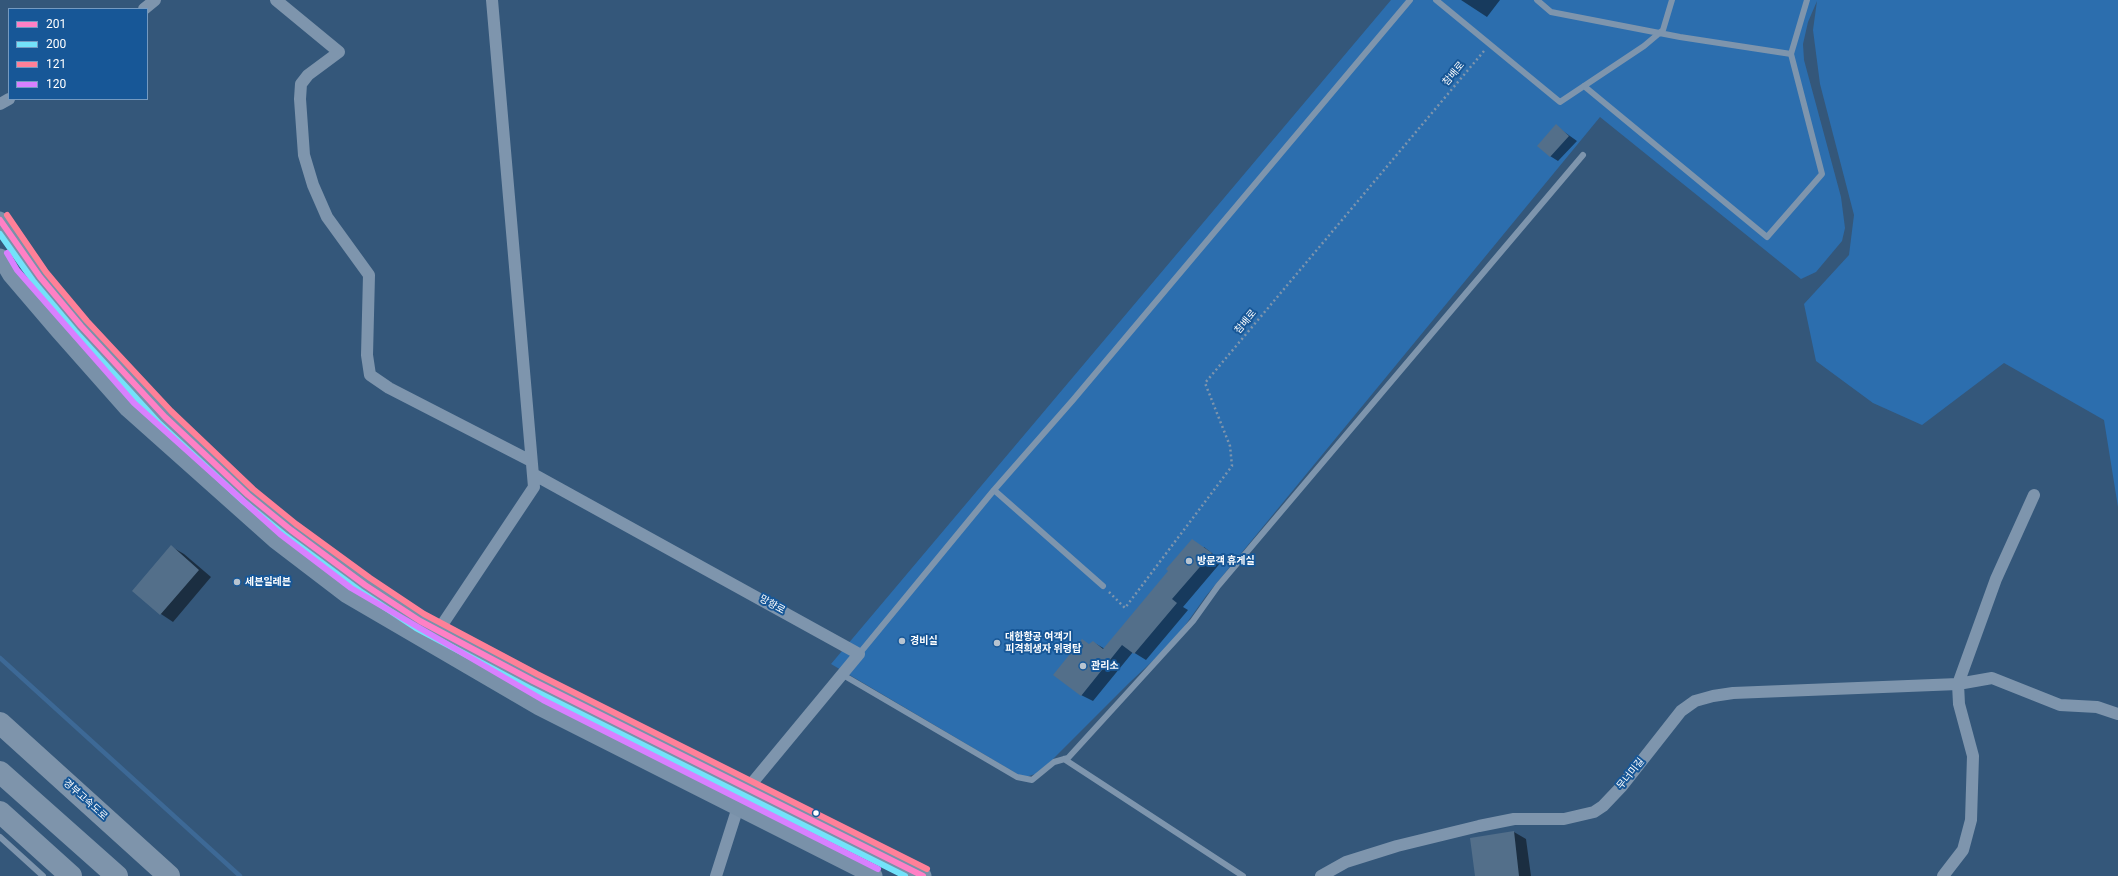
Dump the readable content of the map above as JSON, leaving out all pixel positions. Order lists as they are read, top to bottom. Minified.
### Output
{"streets":{"highway":["경부고속도로"],"street":["망향로","무너미길"],"path":["참배로"]},"places":["방문객 휴게실","세븐일레븐","경비실","대한항공 여객기 피격희생자 위령탑","관리소"],"lines":["transit line 121","transit line 201","transit line 200","transit line 120"],"legend":["201","200","121","120"]}
